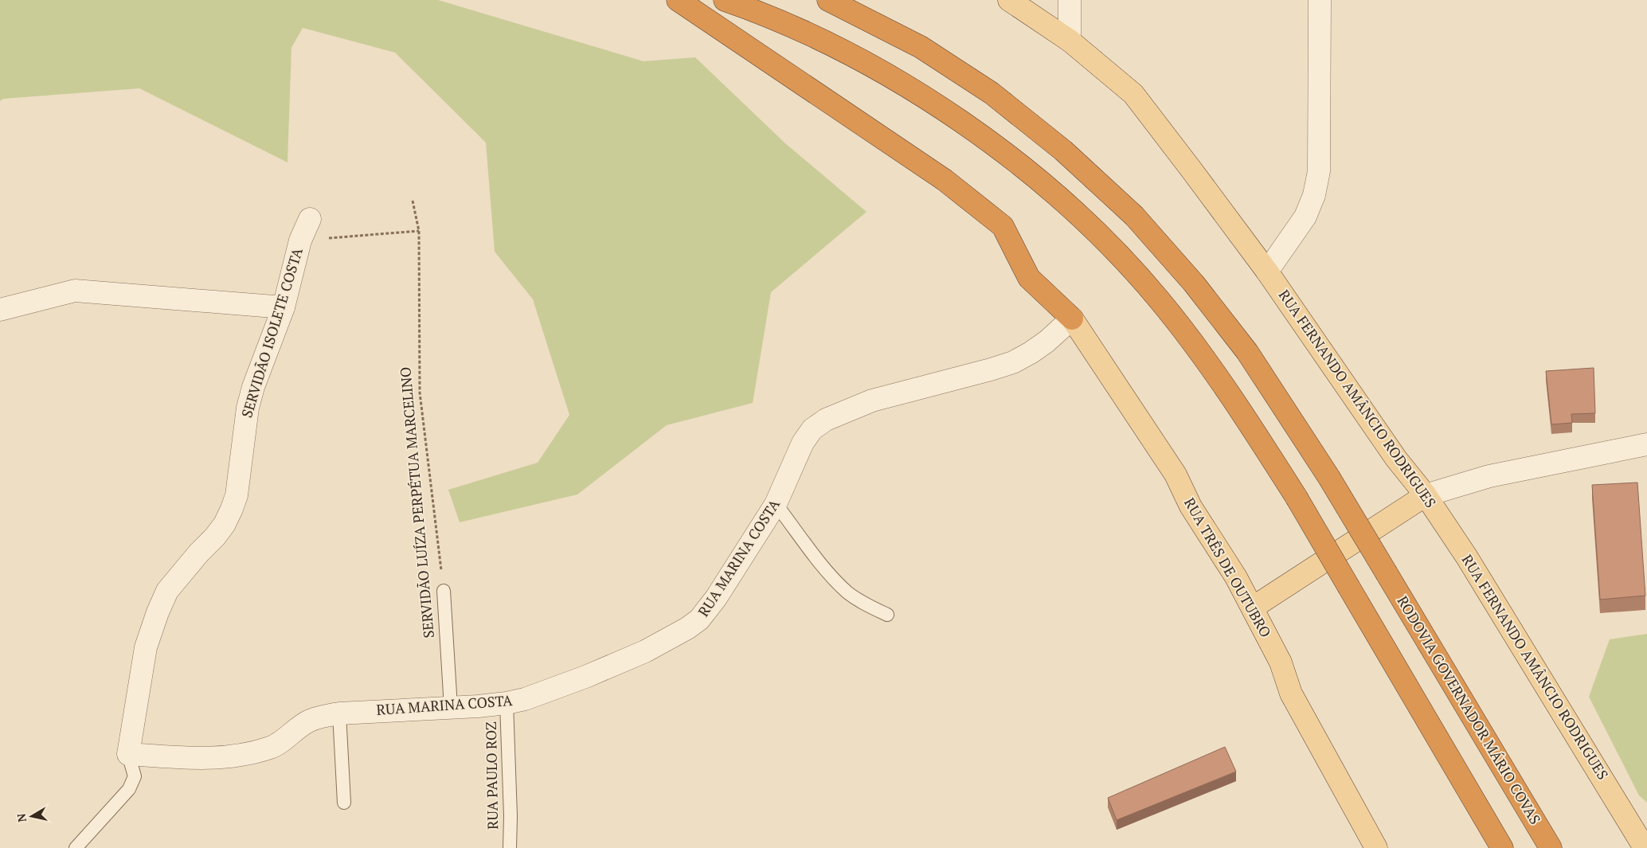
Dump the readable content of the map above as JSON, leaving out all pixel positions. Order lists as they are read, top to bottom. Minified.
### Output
{"streets":{"highway":["RODOVIA GOVERNADOR MÁRIO COVAS"],"main road":["RUA FERNANDO AMÂNCIO RODRIGUES","RUA TRÊS DE OUTUBRO"],"street":["SERVIDÃO ISOLETE COSTA","RUA MARINA COSTA"],"lane":["SERVIDÃO LUÍZA PERPÉTUA MARCELINO","RUA PAULO ROZ"]},"crossings":[["SERVIDÃO ISOLETE COSTA","RUA MARINA COSTA"],["SERVIDÃO LUÍZA PERPÉTUA MARCELINO","RUA MARINA COSTA"],["RUA MARINA COSTA","RUA TRÊS DE OUTUBRO"],["RUA MARINA COSTA","RUA PAULO ROZ"]],"north":"left"}
